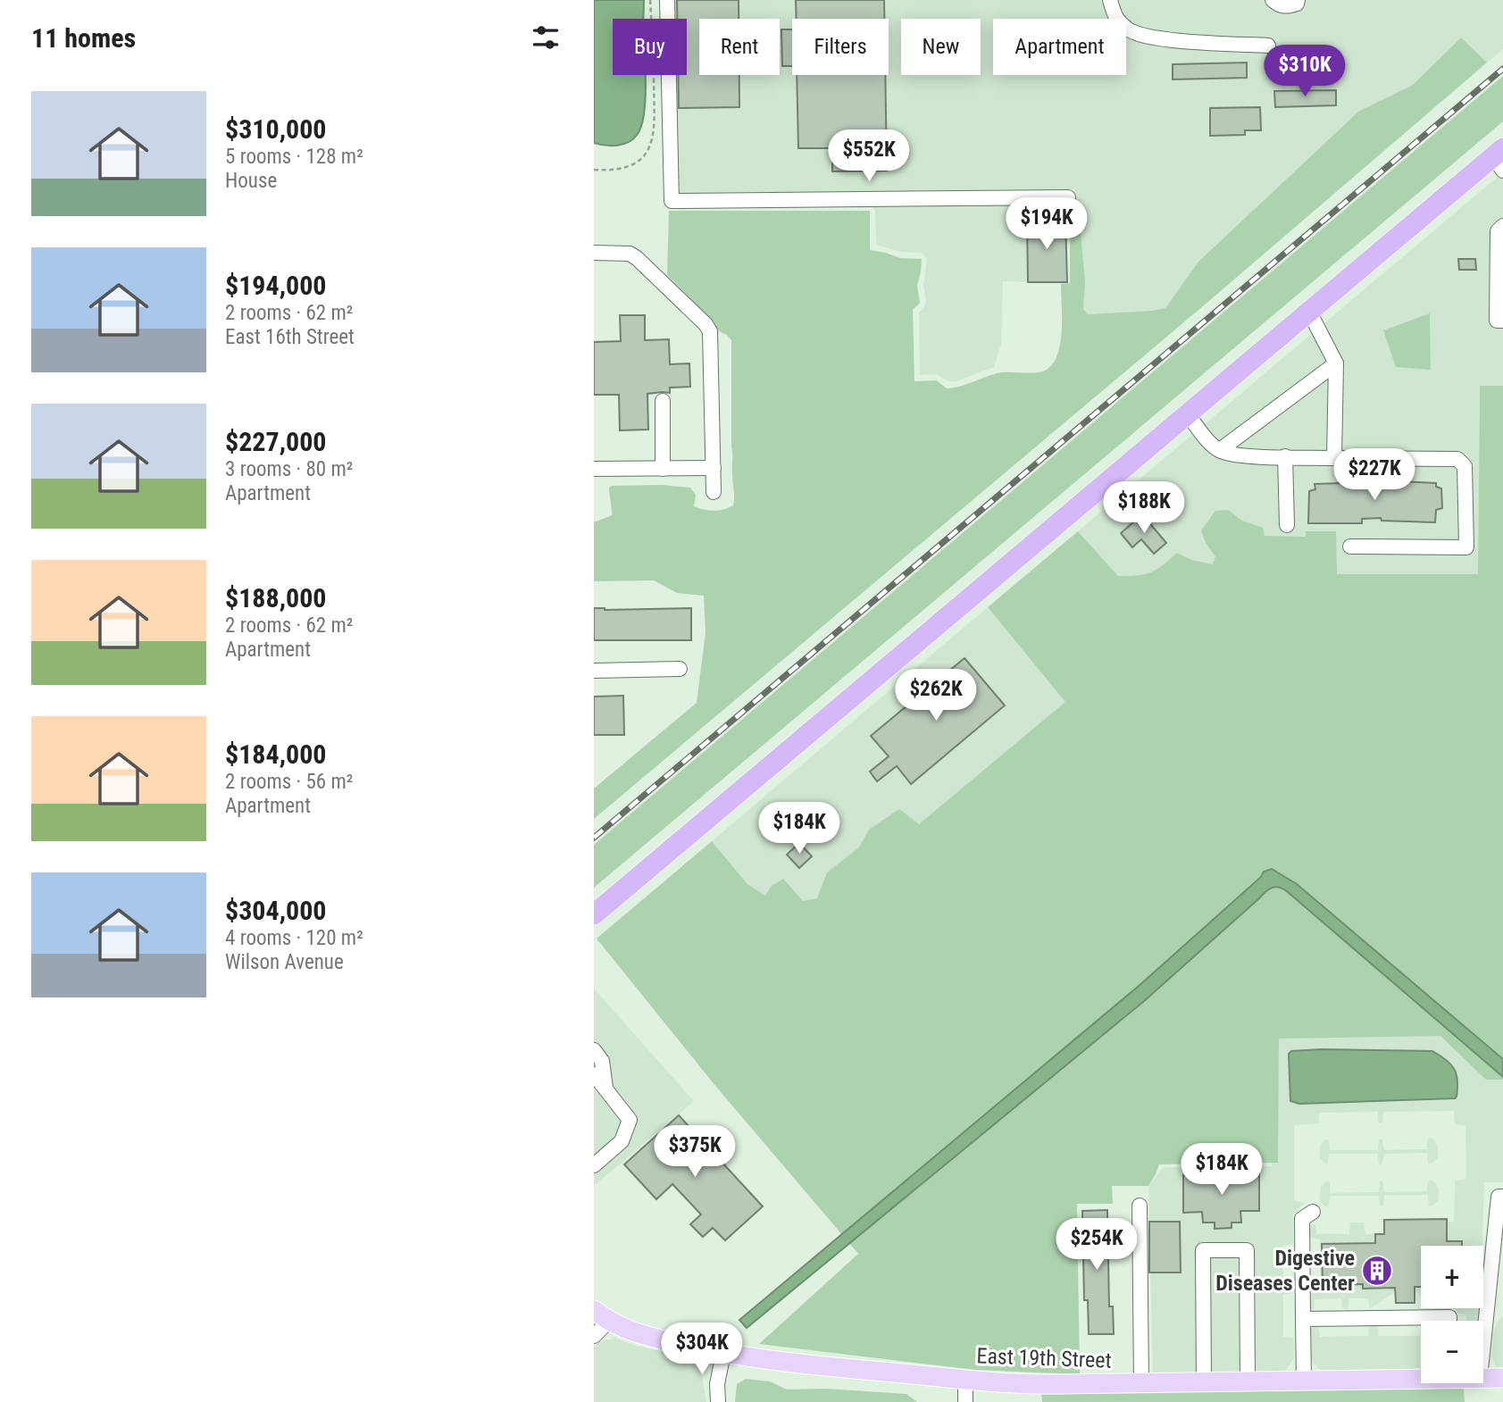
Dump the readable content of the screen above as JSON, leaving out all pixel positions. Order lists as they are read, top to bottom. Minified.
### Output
{"streets":{"main road":["East 19th Street"]},"places":{"building":["Digestive Diseases Center"]},"page":{"heading":"11 homes","chip":["Buy","Rent","Filters","New","Apartment"],"price":["$310K","$552K","$194K","$227K","$188K","$262K","$184K","$375K","$184K","$254K","$304K"],"list":[{"name":"$310,000","note":"5 rooms · 128 m² · House"},{"name":"$194,000","note":"2 rooms · 62 m² · East 16th Street"},{"name":"$227,000","note":"3 rooms · 80 m² · Apartment"},{"name":"$188,000","note":"2 rooms · 62 m² · Apartment"},{"name":"$184,000","note":"2 rooms · 56 m² · Apartment"},{"name":"$304,000","note":"4 rooms · 120 m² · Wilson Avenue"}],"map_buttons":["+","−"]}}
